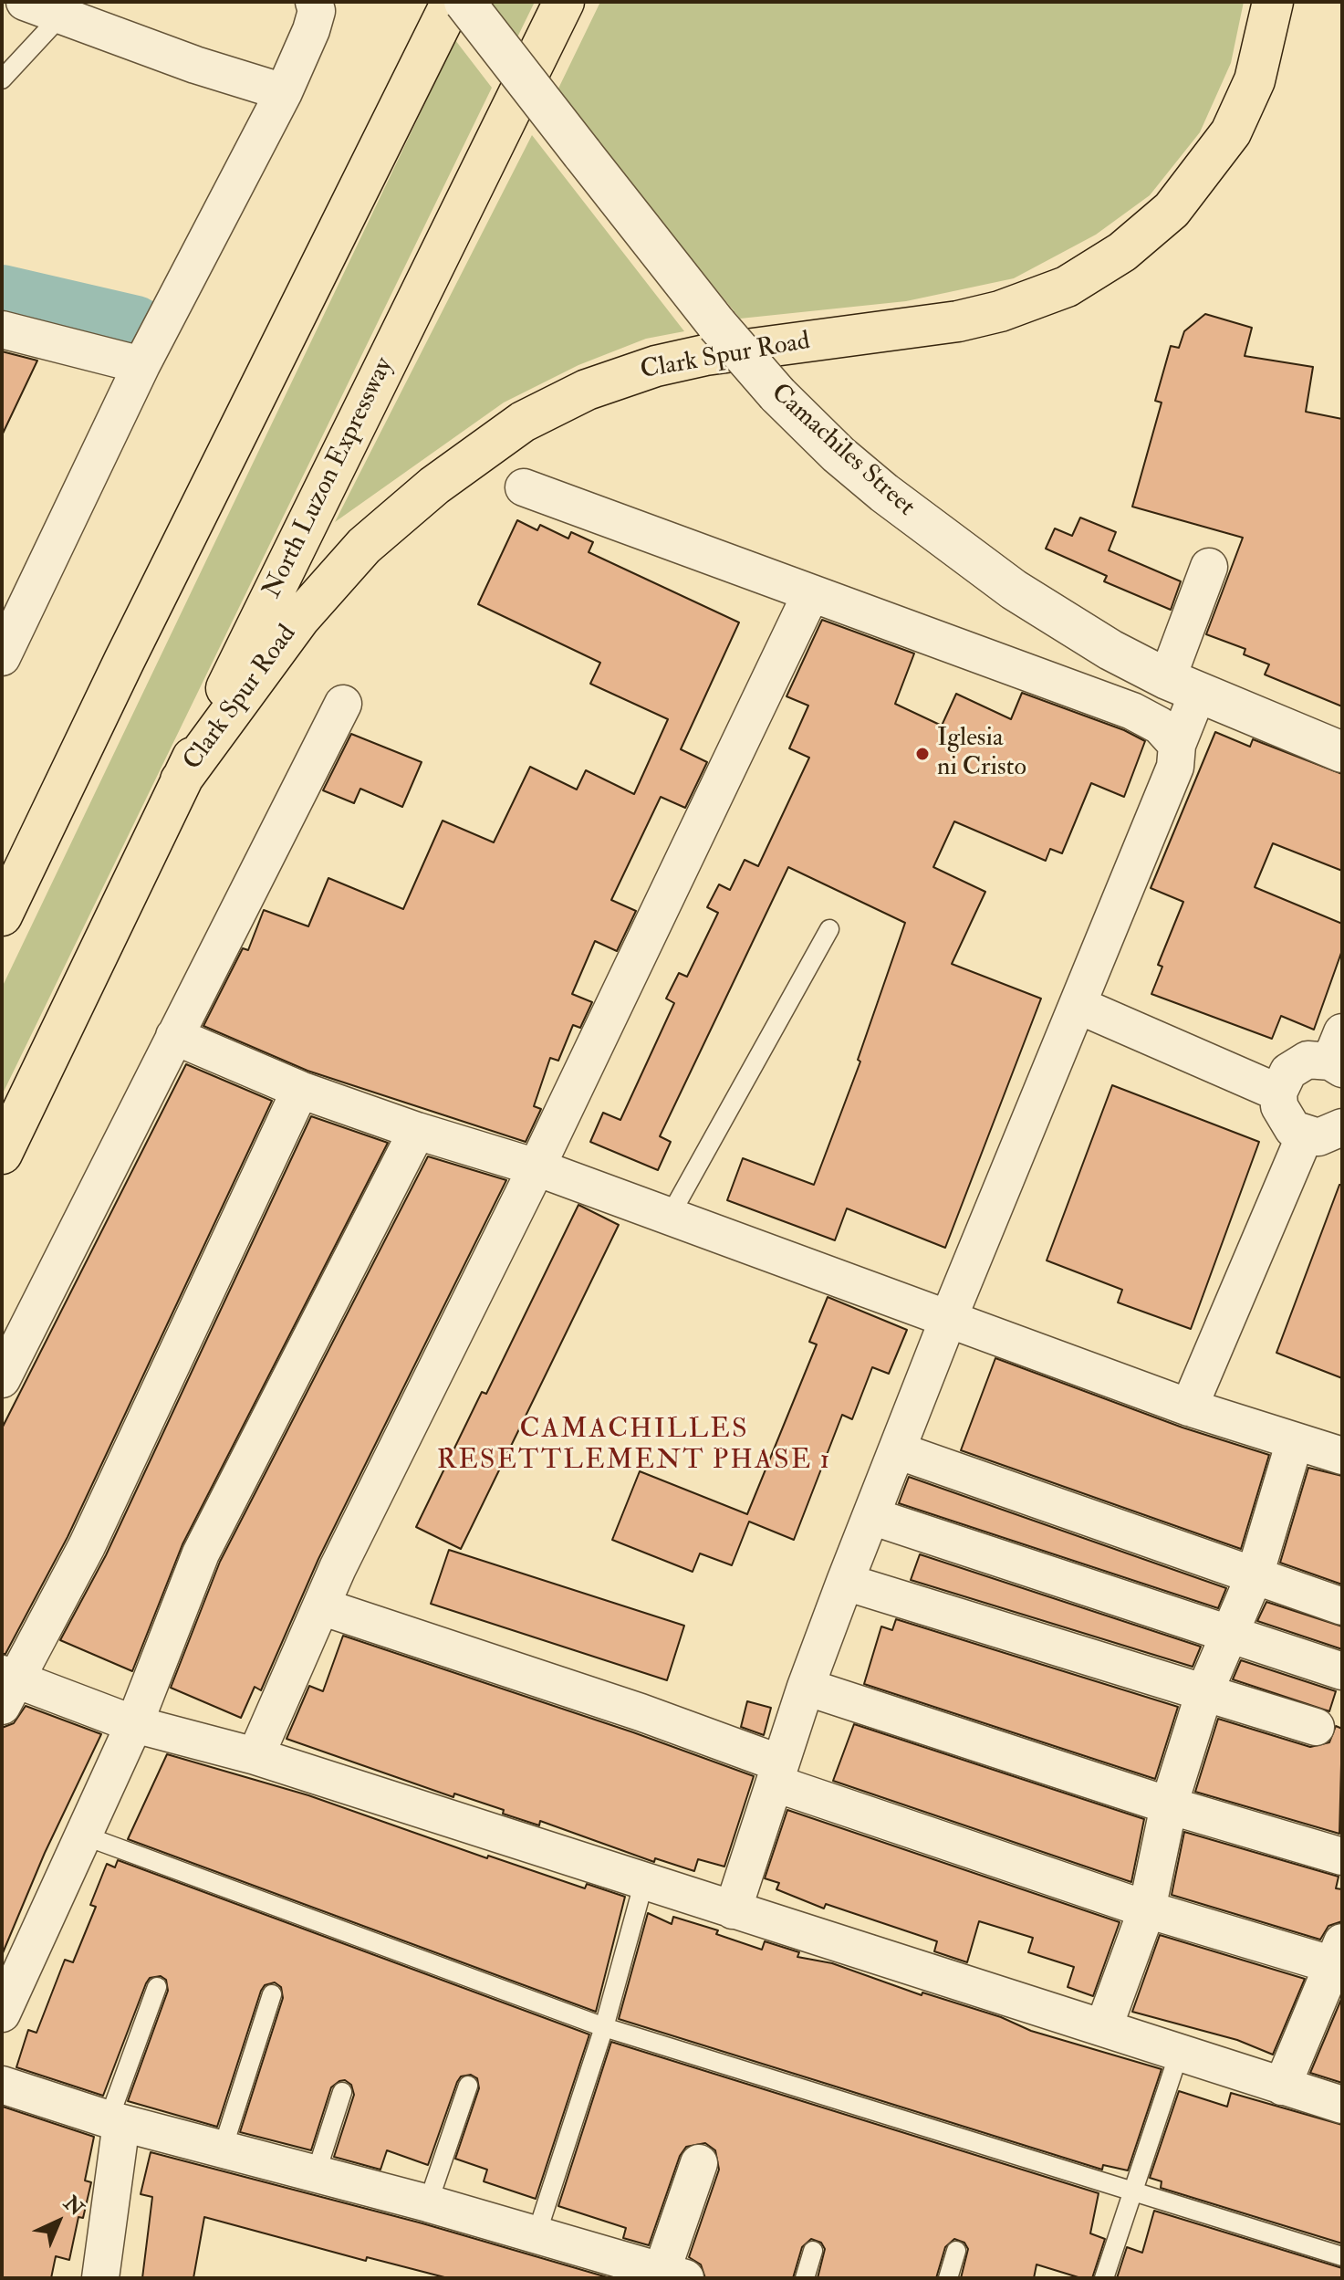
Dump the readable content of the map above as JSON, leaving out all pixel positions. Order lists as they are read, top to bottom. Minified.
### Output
{"streets":{"highway":["Clark Spur Road","North Luzon Expressway"],"street":["Camachiles Street"]},"crossings":[["Clark Spur Road","North Luzon Expressway"]],"districts":["CAMACHILLES RESETTLEMENT PHASE 1"],"places":["Iglesia ni Cristo"],"north":"top right"}
